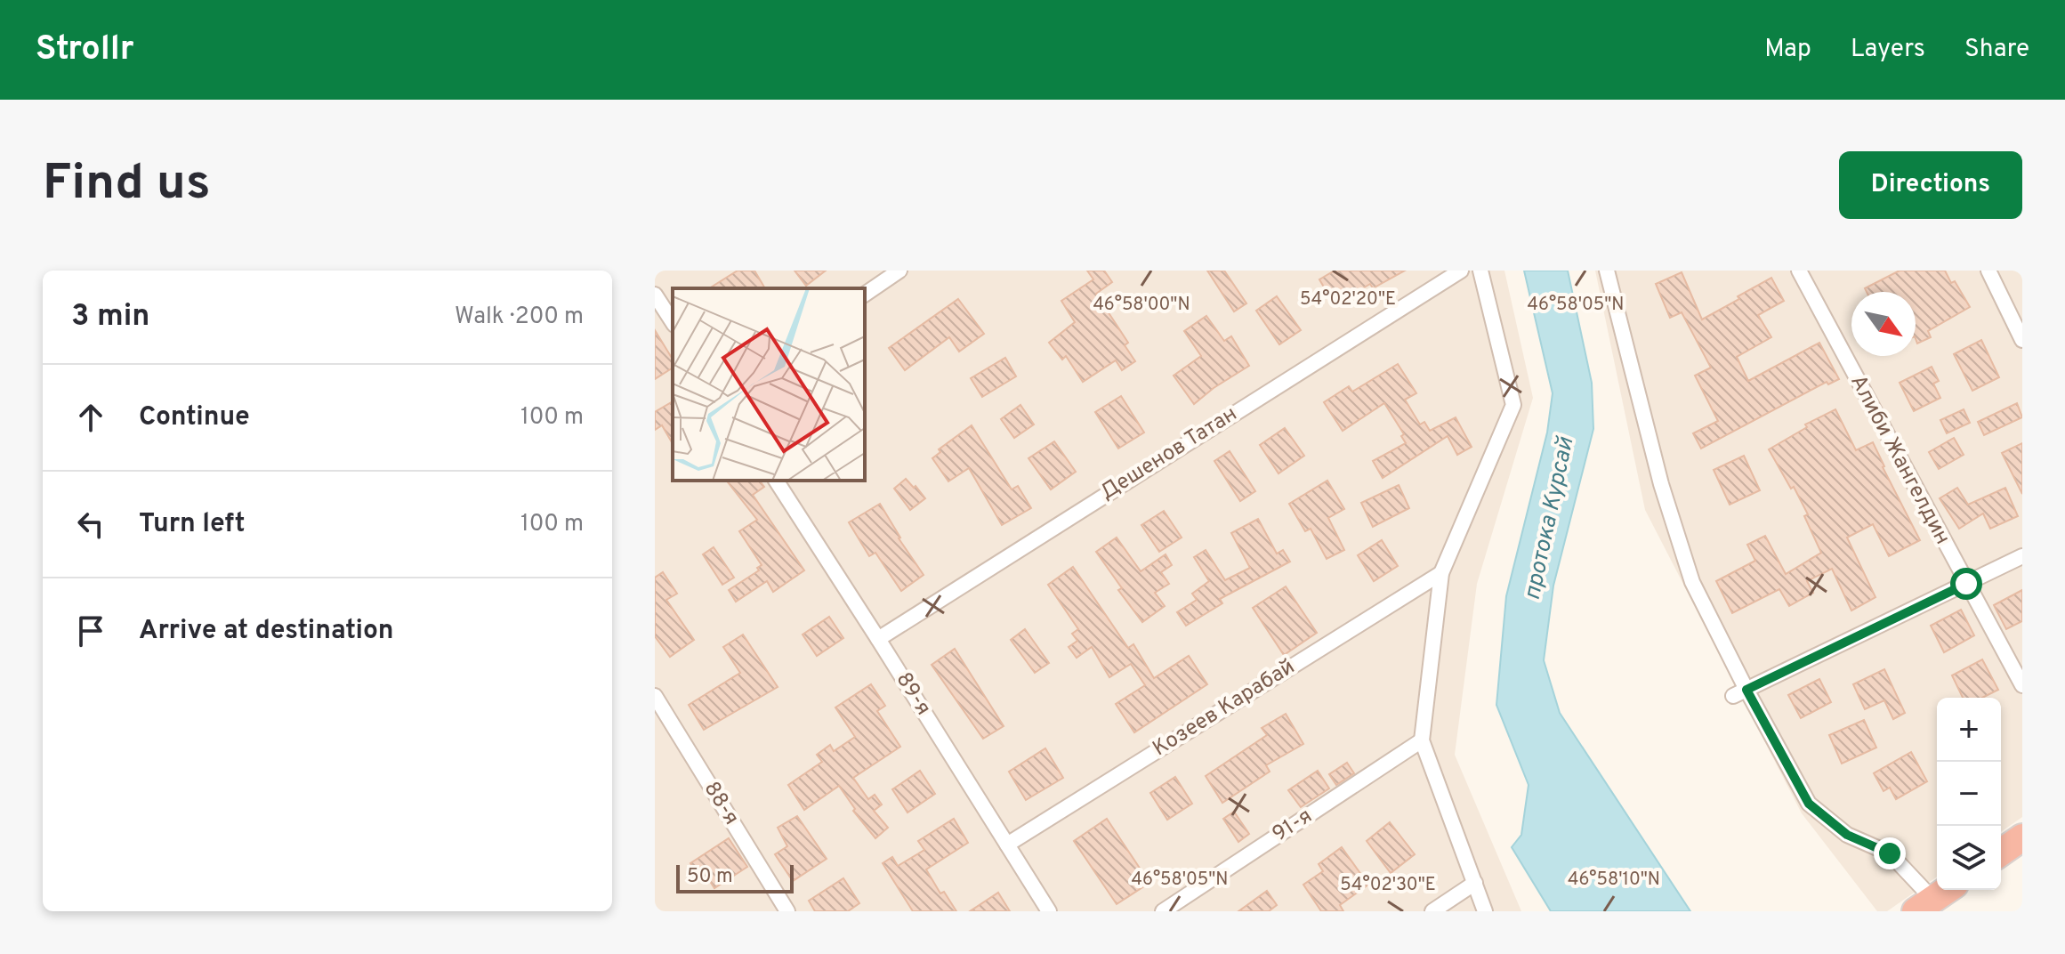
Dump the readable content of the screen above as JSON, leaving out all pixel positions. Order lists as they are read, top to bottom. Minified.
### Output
{"streets":{"street":["Дешенов Татан","Алиби Жангелдин","89-я","Козеев Карабай","88-я","91-я"]},"crossings":[["Дешенов Татан","89-я"],["89-я","Козеев Карабай"]],"water":["протока Курсай"],"scale_bar":"50 m","north":"bottom right","page":{"header":"Strollr","nav":["Map","Layers","Share"],"buttons":"Directions","title":"Find us","heading":["3 min","Walk · 200 m"],"list":[["Continue","100 m"],["Turn left","100 m"],"Arrive at destination"],"map_buttons":["+","−"],"scale":"50 m"},"coordinates":["54°02'20\"E","46°58'00\"N","46°58'05\"N","46°58'10\"N","54°02'30\"E"]}
